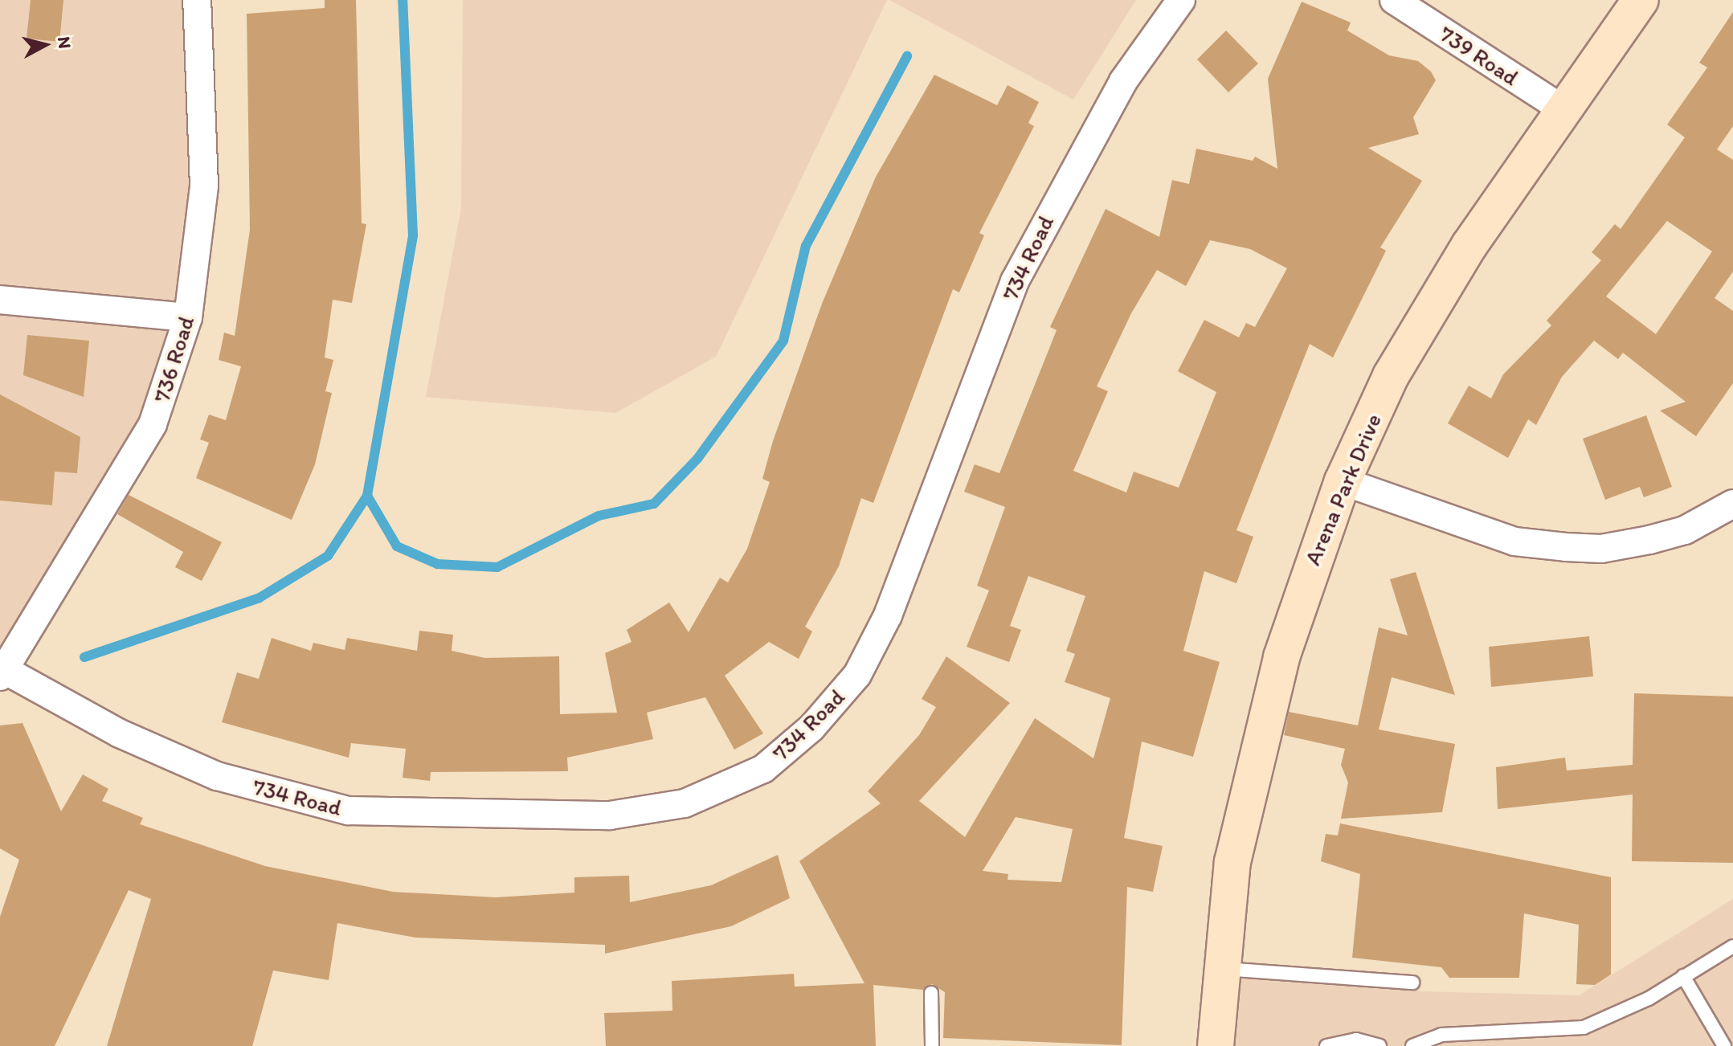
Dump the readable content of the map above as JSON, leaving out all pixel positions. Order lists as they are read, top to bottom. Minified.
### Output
{"streets":{"street":["739 Road","734 Road","736 Road","Arena Park Drive"]},"crossings":[["739 Road","Arena Park Drive"],["734 Road","736 Road"]],"north":"right"}
